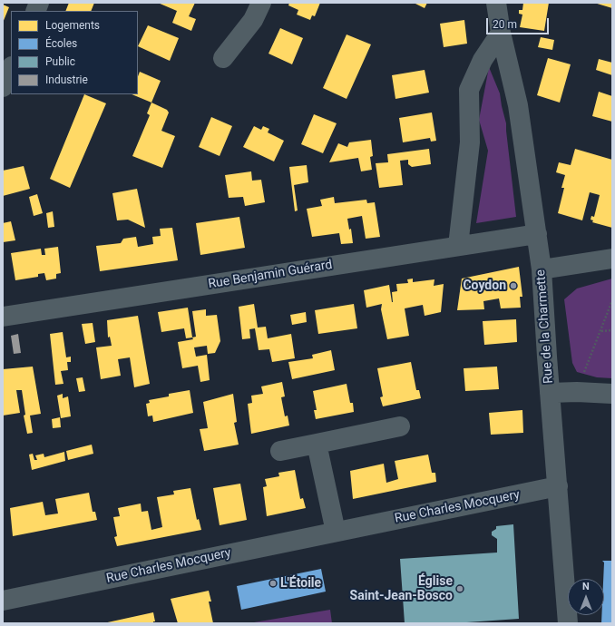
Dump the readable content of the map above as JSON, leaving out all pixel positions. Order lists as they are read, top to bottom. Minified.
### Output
{"streets":{"street":["Rue Benjamin Guérard","Rue de la Charmette","Rue Charles Mocquery"]},"crossings":[["Rue Benjamin Guérard","Rue de la Charmette"],["Rue de la Charmette","Rue Charles Mocquery"]],"places":["Coydon","L'Étoile","Église Saint-Jean-Bosco"],"legend":["Logements","Écoles","Public","Industrie"],"scale_bar":"20 m","north":"top"}
